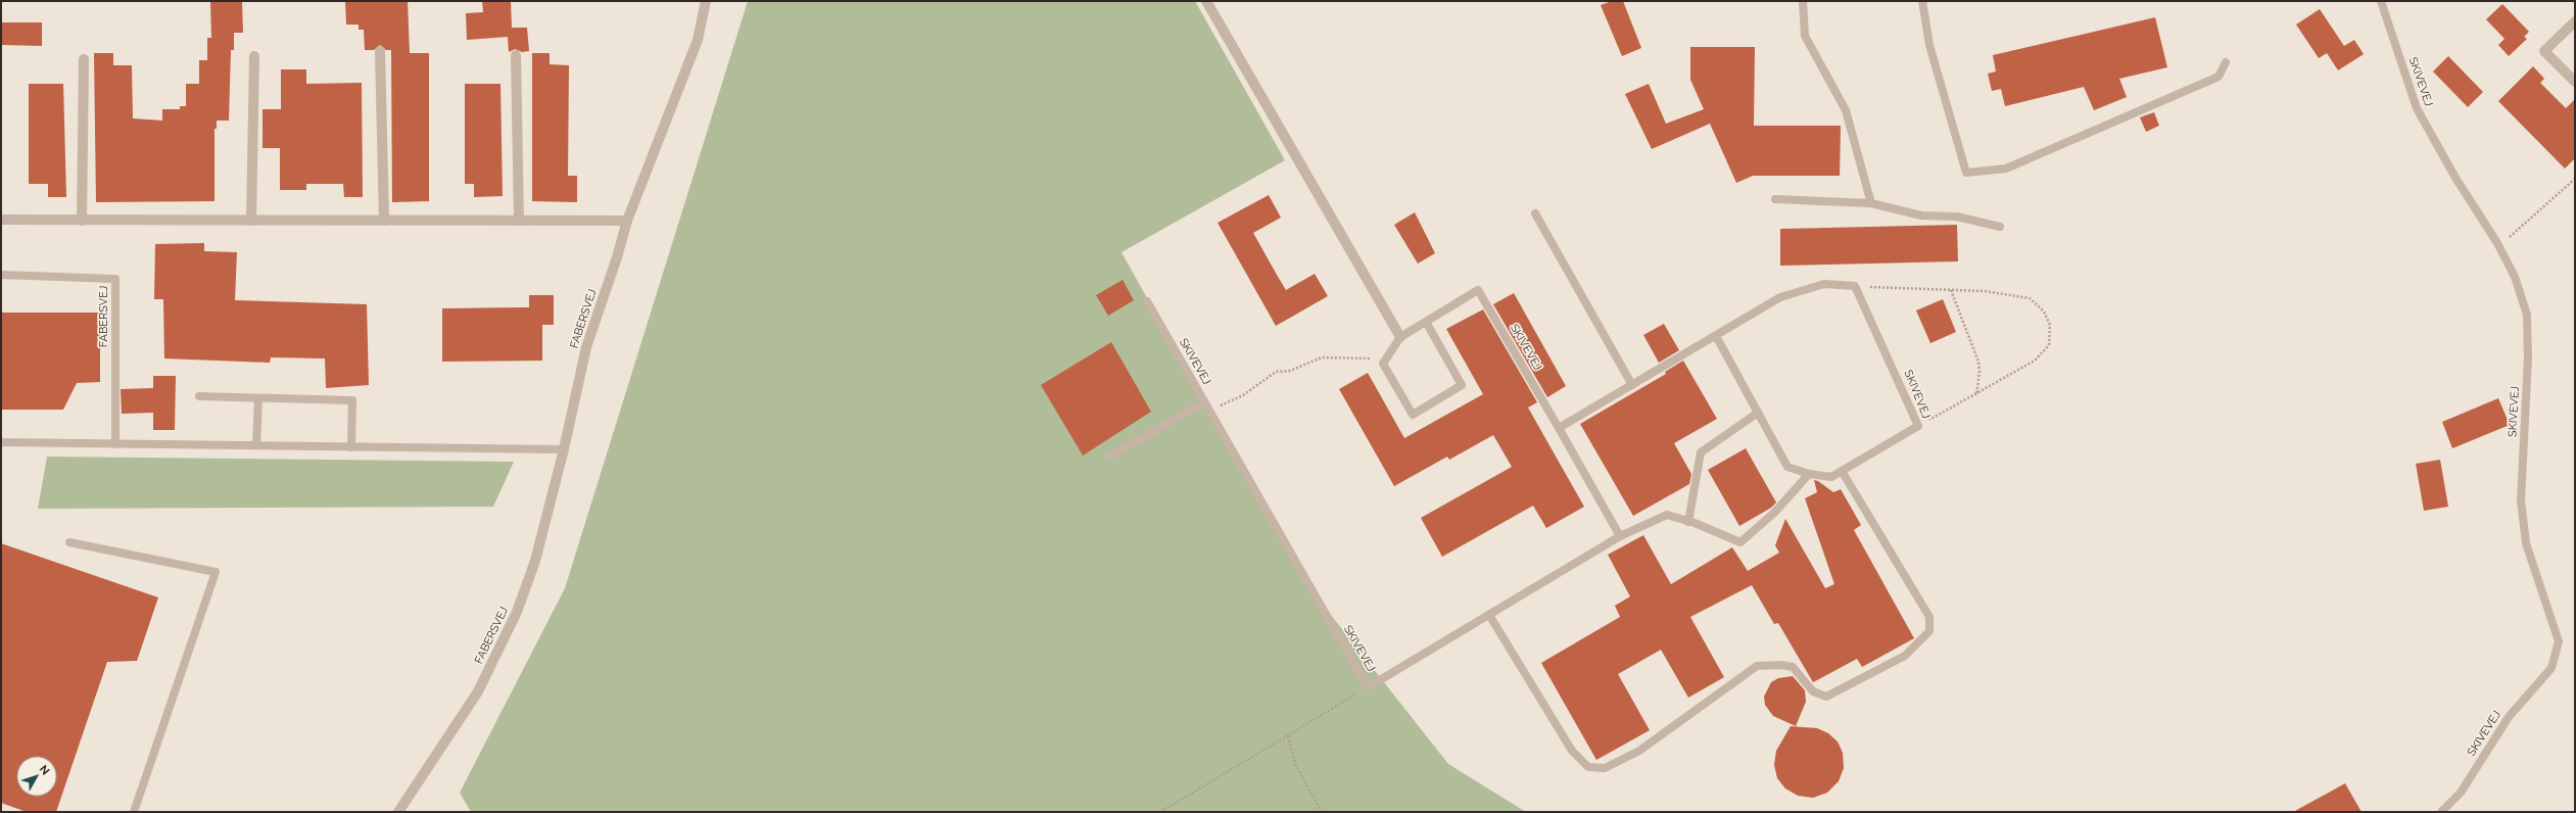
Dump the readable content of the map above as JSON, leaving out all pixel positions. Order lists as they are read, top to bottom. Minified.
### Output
{"streets":{"street":["FABERSVEJ"],"lane":["SKIVEVEJ"]},"north":"top right"}
